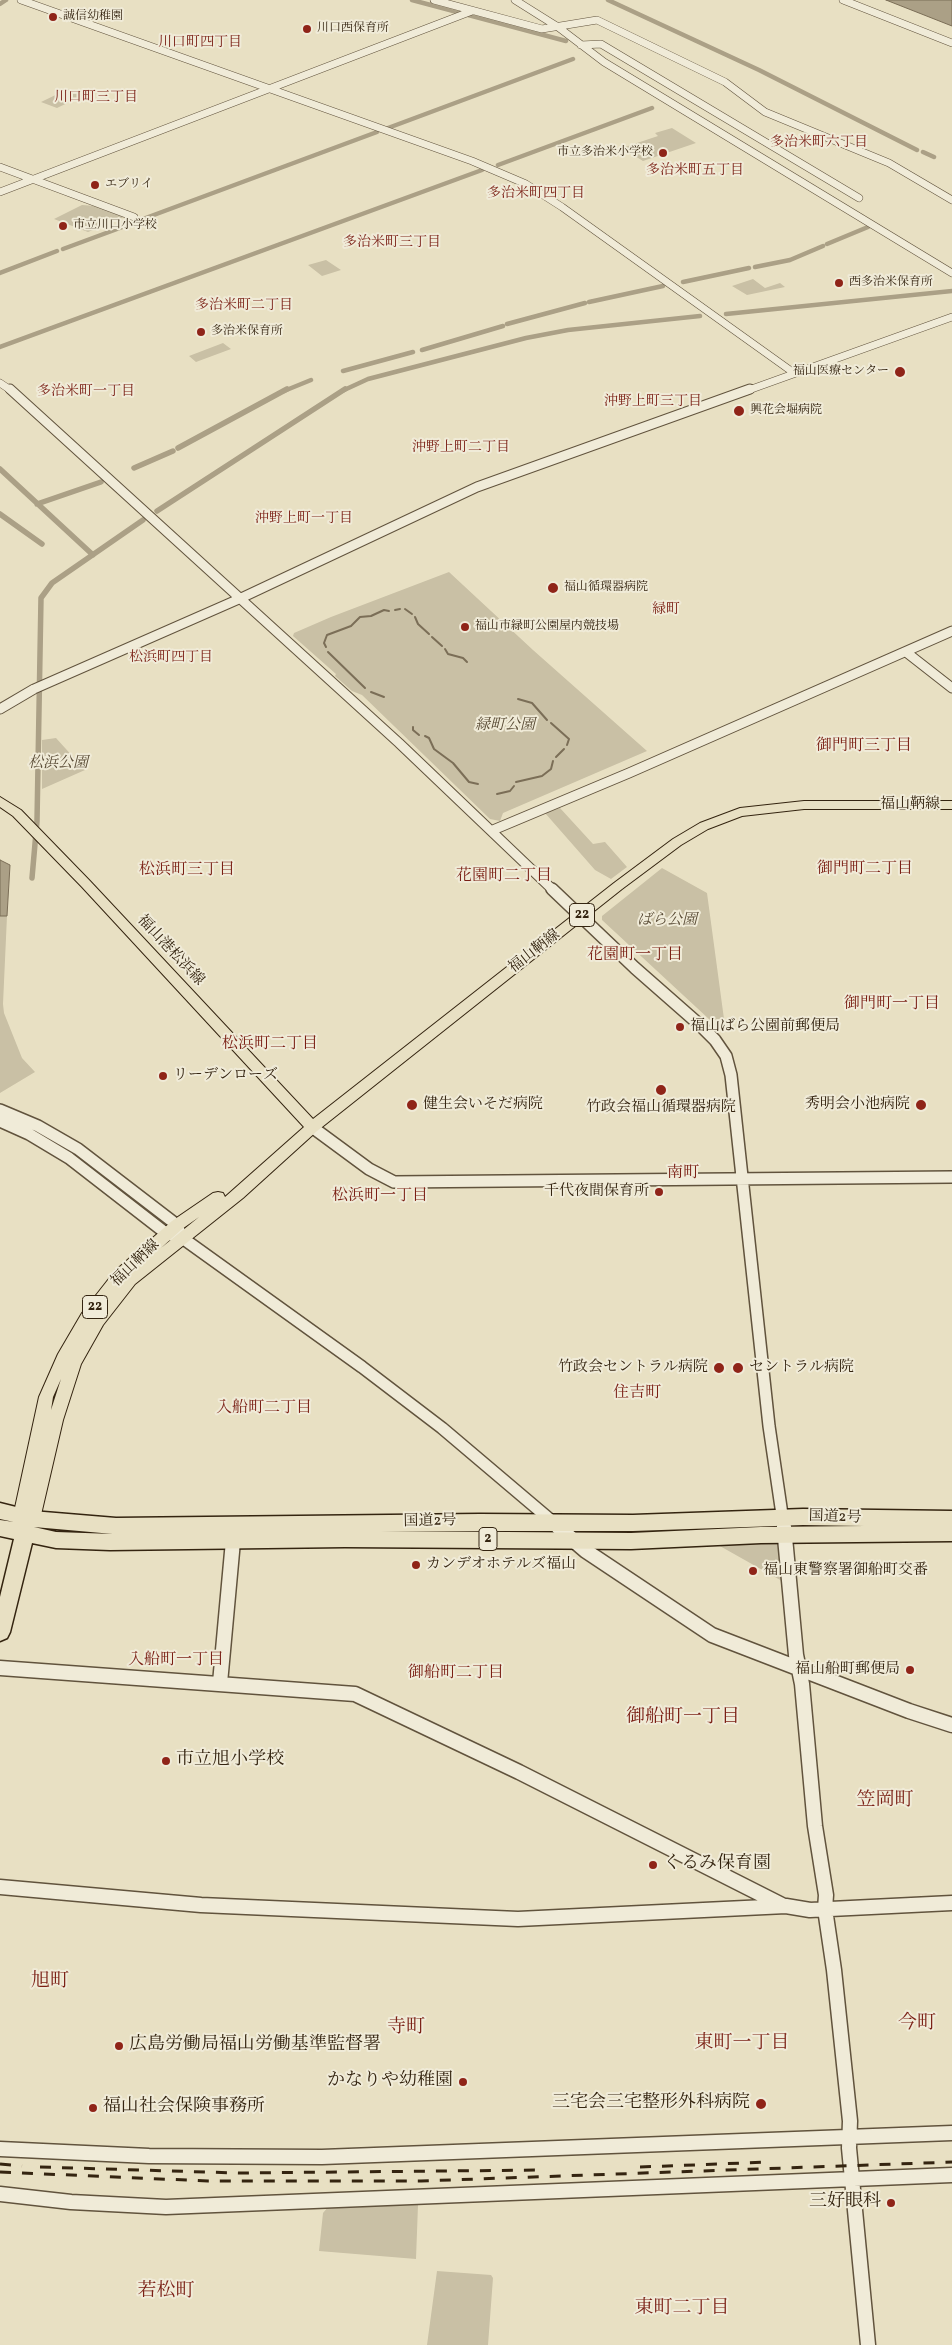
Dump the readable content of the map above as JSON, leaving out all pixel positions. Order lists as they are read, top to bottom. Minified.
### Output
{"streets":{"highway":["国道2号","2"],"main road":["福山鞆線","22","福山港松浜線"]},"crossings":[["福山鞆線","福山港松浜線"],["福山鞆線","国道2号"]],"districts":["川口町四丁目","川口町三丁目","多治米町六丁目","多治米町五丁目","多治米町四丁目","多治米町三丁目","多治米町二丁目","多治米町一丁目","沖野上町三丁目","沖野上町二丁目","沖野上町一丁目","緑町","松浜町四丁目","御門町三丁目","御門町二丁目","松浜町三丁目","花園町二丁目","花園町一丁目","御門町一丁目","松浜町二丁目","南町","松浜町一丁目","住吉町","入船町二丁目","入船町一丁目","御船町二丁目","御船町一丁目","笠岡町","旭町","今町","寺町","東町一丁目","若松町","東町二丁目"],"parks":["緑町公園","松浜公園","ばら公園"],"places":["誠信幼稚園","川口西保育所","市立多治米小学校","エブリイ","市立川口小学校","西多治米保育所","多治米保育所","福山医療センター","興花会堀病院","福山循環器病院","福山市緑町公園屋内競技場","福山ばら公園前郵便局","リーデンローズ","竹政会福山循環器病院","健生会いそだ病院","秀明会小池病院","千代夜間保育所","竹政会セントラル病院","セントラル病院","カンデオホテルズ福山","福山東警察署御船町交番","福山船町郵便局","市立旭小学校","くるみ保育園","広島労働局福山労働基準監督署","かなりや幼稚園","三宅会三宅整形外科病院","福山社会保険事務所","三好眼科"]}
